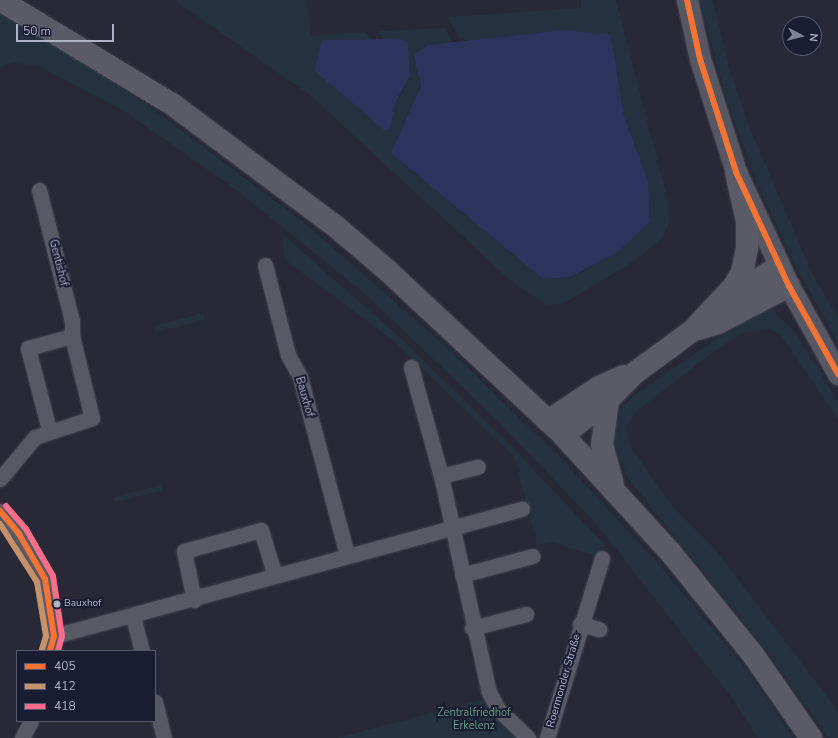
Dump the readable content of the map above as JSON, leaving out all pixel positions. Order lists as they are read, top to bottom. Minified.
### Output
{"streets":{"street":["Gentishof","Bauxhof","Roermonder Straße"]},"parks":["Zentralfriedhof Erkelenz"],"places":["Bauxhof"],"lines":["transit line 405","transit line 418","transit line 412"],"legend":["405","412","418"],"scale_bar":"50 m","north":"right"}
